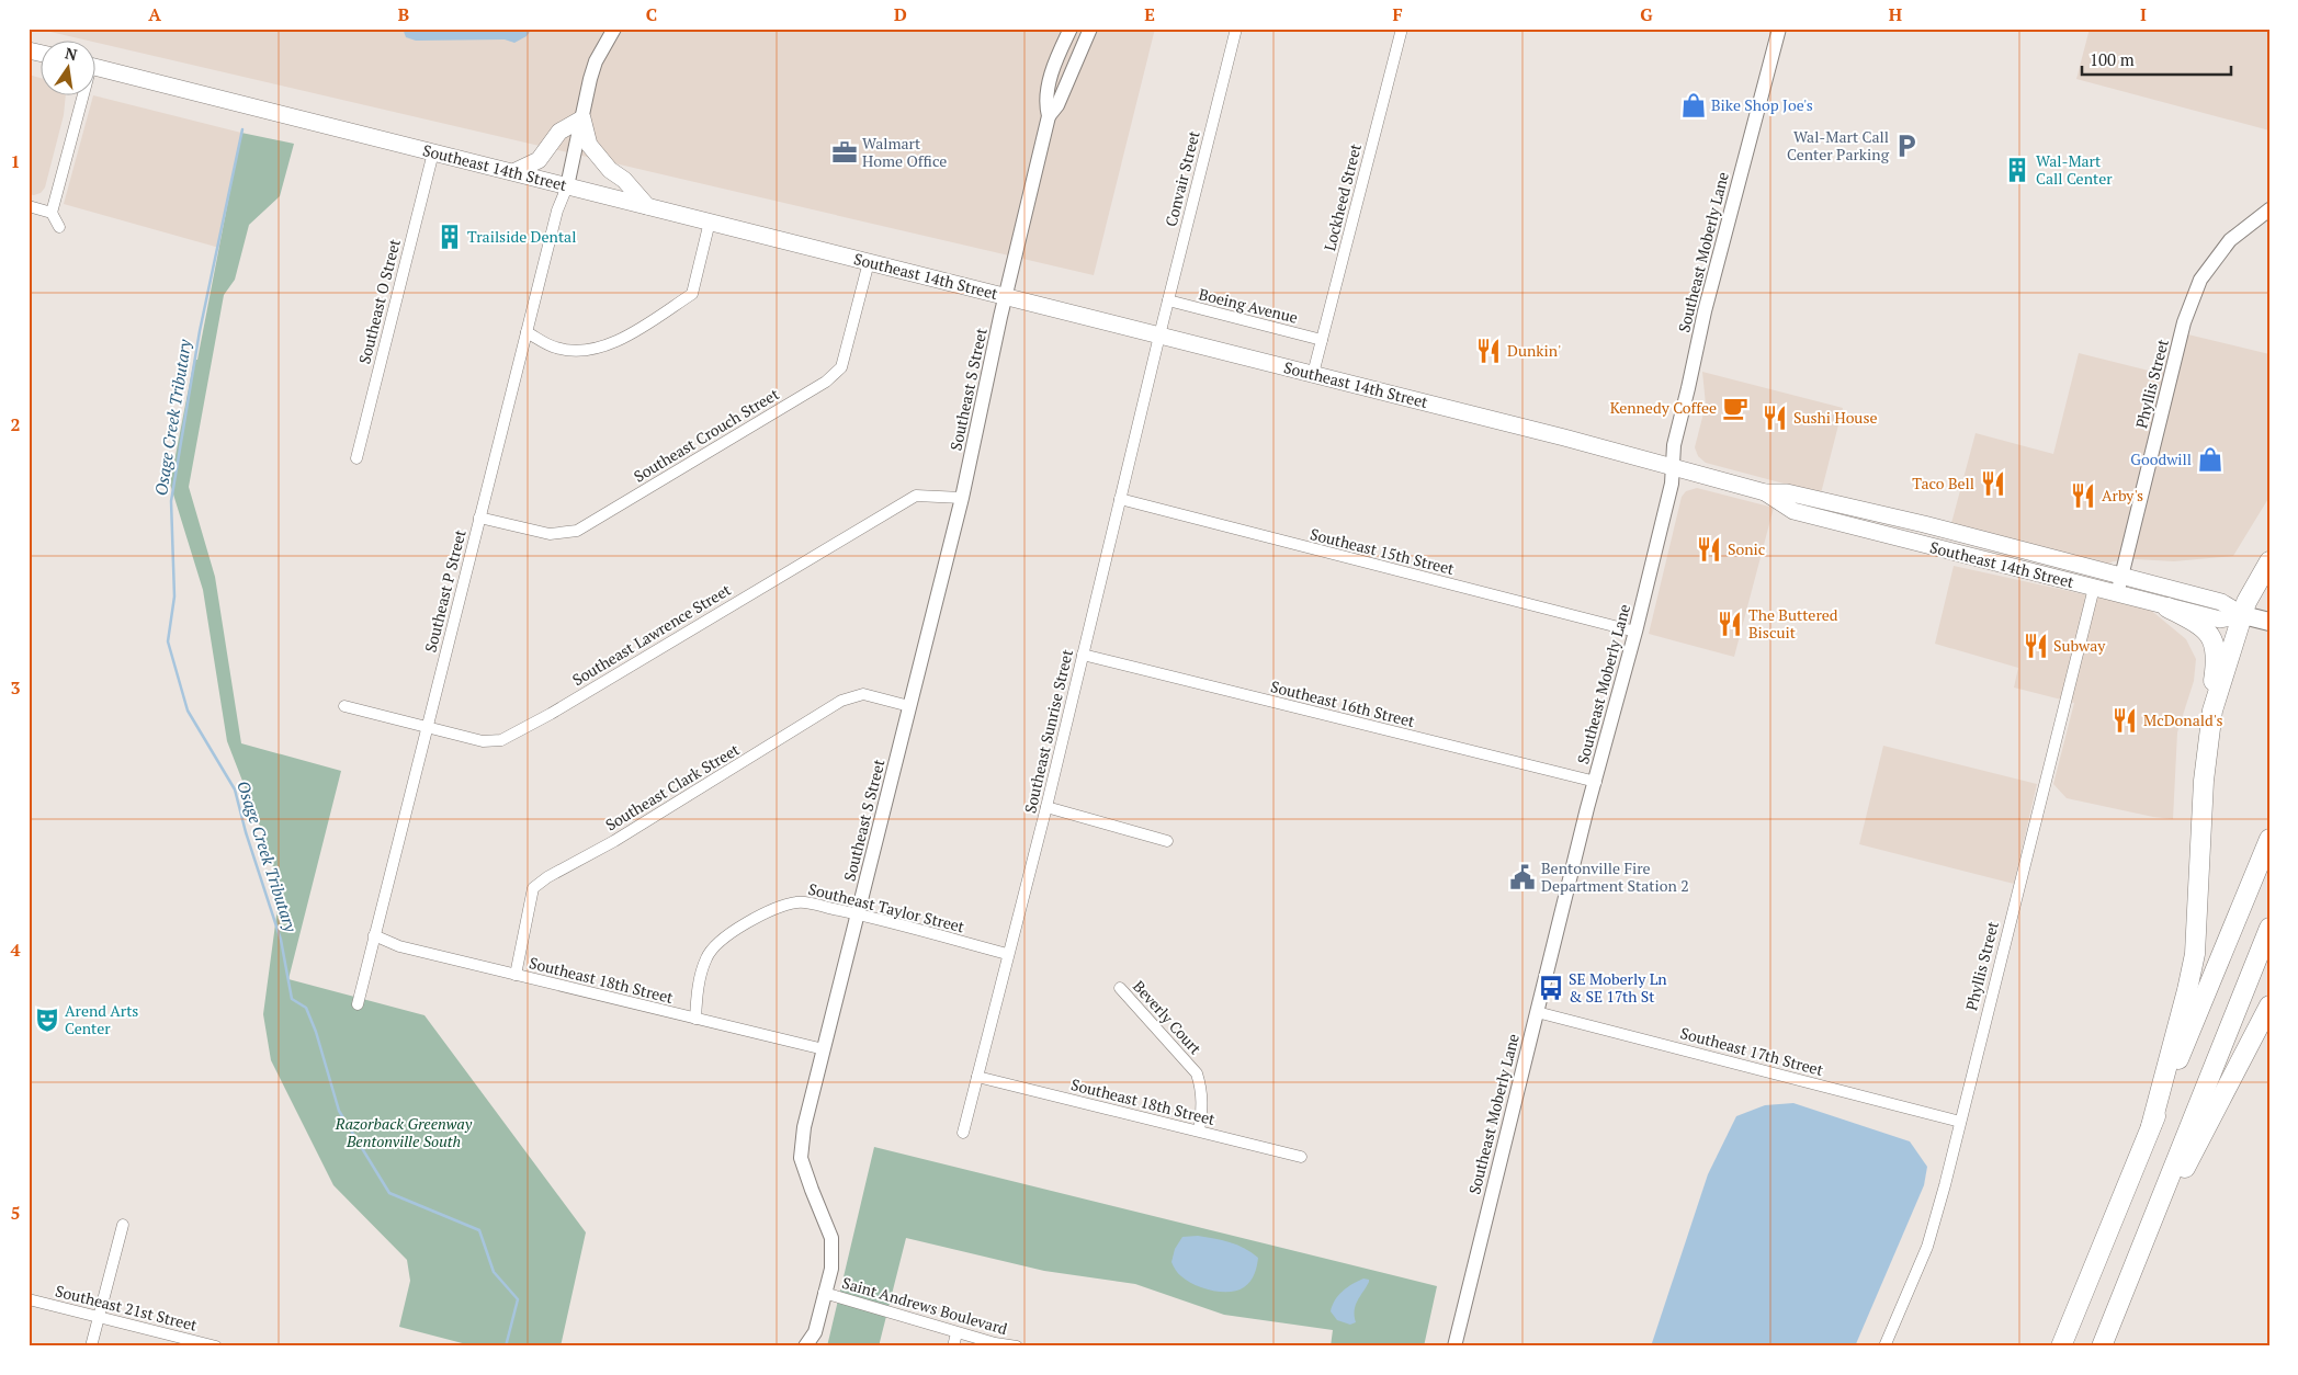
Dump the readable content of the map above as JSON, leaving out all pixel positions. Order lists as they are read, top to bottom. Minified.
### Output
{"streets":{"highway":["Southeast 14th Street"],"street":["Convair Street","Lockheed Street","Southeast Moberly Lane","Southeast O Street","Boeing Avenue","Phyllis Street","Southeast S Street","Southeast Crouch Street","Southeast 15th Street","Southeast P Street","Southeast Lawrence Street","Southeast 16th Street","Southeast Sunrise Street","Southeast Clark Street","Southeast Taylor Street","Southeast 18th Street","Beverly Court","Southeast 17th Street","Saint Andrews Boulevard","Southeast 21st Street"]},"crossings":[["Southeast 14th Street","Convair Street"],["Southeast 14th Street","Lockheed Street"],["Southeast 14th Street","Southeast Moberly Lane"],["Southeast 14th Street","Southeast O Street"],["Southeast 14th Street","Phyllis Street"],["Southeast 14th Street","Southeast S Street"],["Southeast 14th Street","Southeast Crouch Street"],["Southeast 14th Street","Southeast P Street"],["Southeast 14th Street","Southeast Sunrise Street"],["Convair Street","Boeing Avenue"],["Convair Street","Southeast Sunrise Street"],["Lockheed Street","Boeing Avenue"],["Southeast Moberly Lane","Southeast 15th Street"],["Southeast Moberly Lane","Southeast 16th Street"],["Southeast Moberly Lane","Southeast 17th Street"],["Phyllis Street","Southeast 17th Street"],["Southeast S Street","Southeast Lawrence Street"],["Southeast S Street","Southeast Clark Street"],["Southeast S Street","Southeast Taylor Street"],["Southeast S Street","Southeast 18th Street"],["Southeast S Street","Saint Andrews Boulevard"],["Southeast Crouch Street","Southeast P Street"],["Southeast 15th Street","Southeast Sunrise Street"],["Southeast P Street","Southeast Lawrence Street"],["Southeast P Street","Southeast 18th Street"],["Southeast 16th Street","Southeast Sunrise Street"],["Southeast Sunrise Street","Southeast Taylor Street"],["Southeast Sunrise Street","Southeast 18th Street"],["Southeast Clark Street","Southeast 18th Street"],["Southeast Taylor Street","Southeast 18th Street"],["Southeast 18th Street","Beverly Court"]],"water":["Osage Creek Tributary"],"parks":["Razorback Greenway Bentonville South"],"places":{"shop":["Bike Shop Joe's","Goodwill"],"parking":["Wal-Mart Call Center Parking"],"office":["Walmart Home Office"],"building":["Wal-Mart Call Center","Trailside Dental"],"restaurant":["Dunkin'","Sushi House","Taco Bell","Arby's","Sonic","The Buttered Biscuit","Subway","McDonald's"],"cafe":["Kennedy Coffee"],"public building":["Bentonville Fire Department Station 2"],"bus stop":["SE Moberly Ln & SE 17th St"],"theatre":["Arend Arts Center"]},"scale_bar":"100 m","north":"top","grid":{"columns":["A","B","C","D","E","F","G","H","I"],"rows":["1","2","3","4","5"]}}
